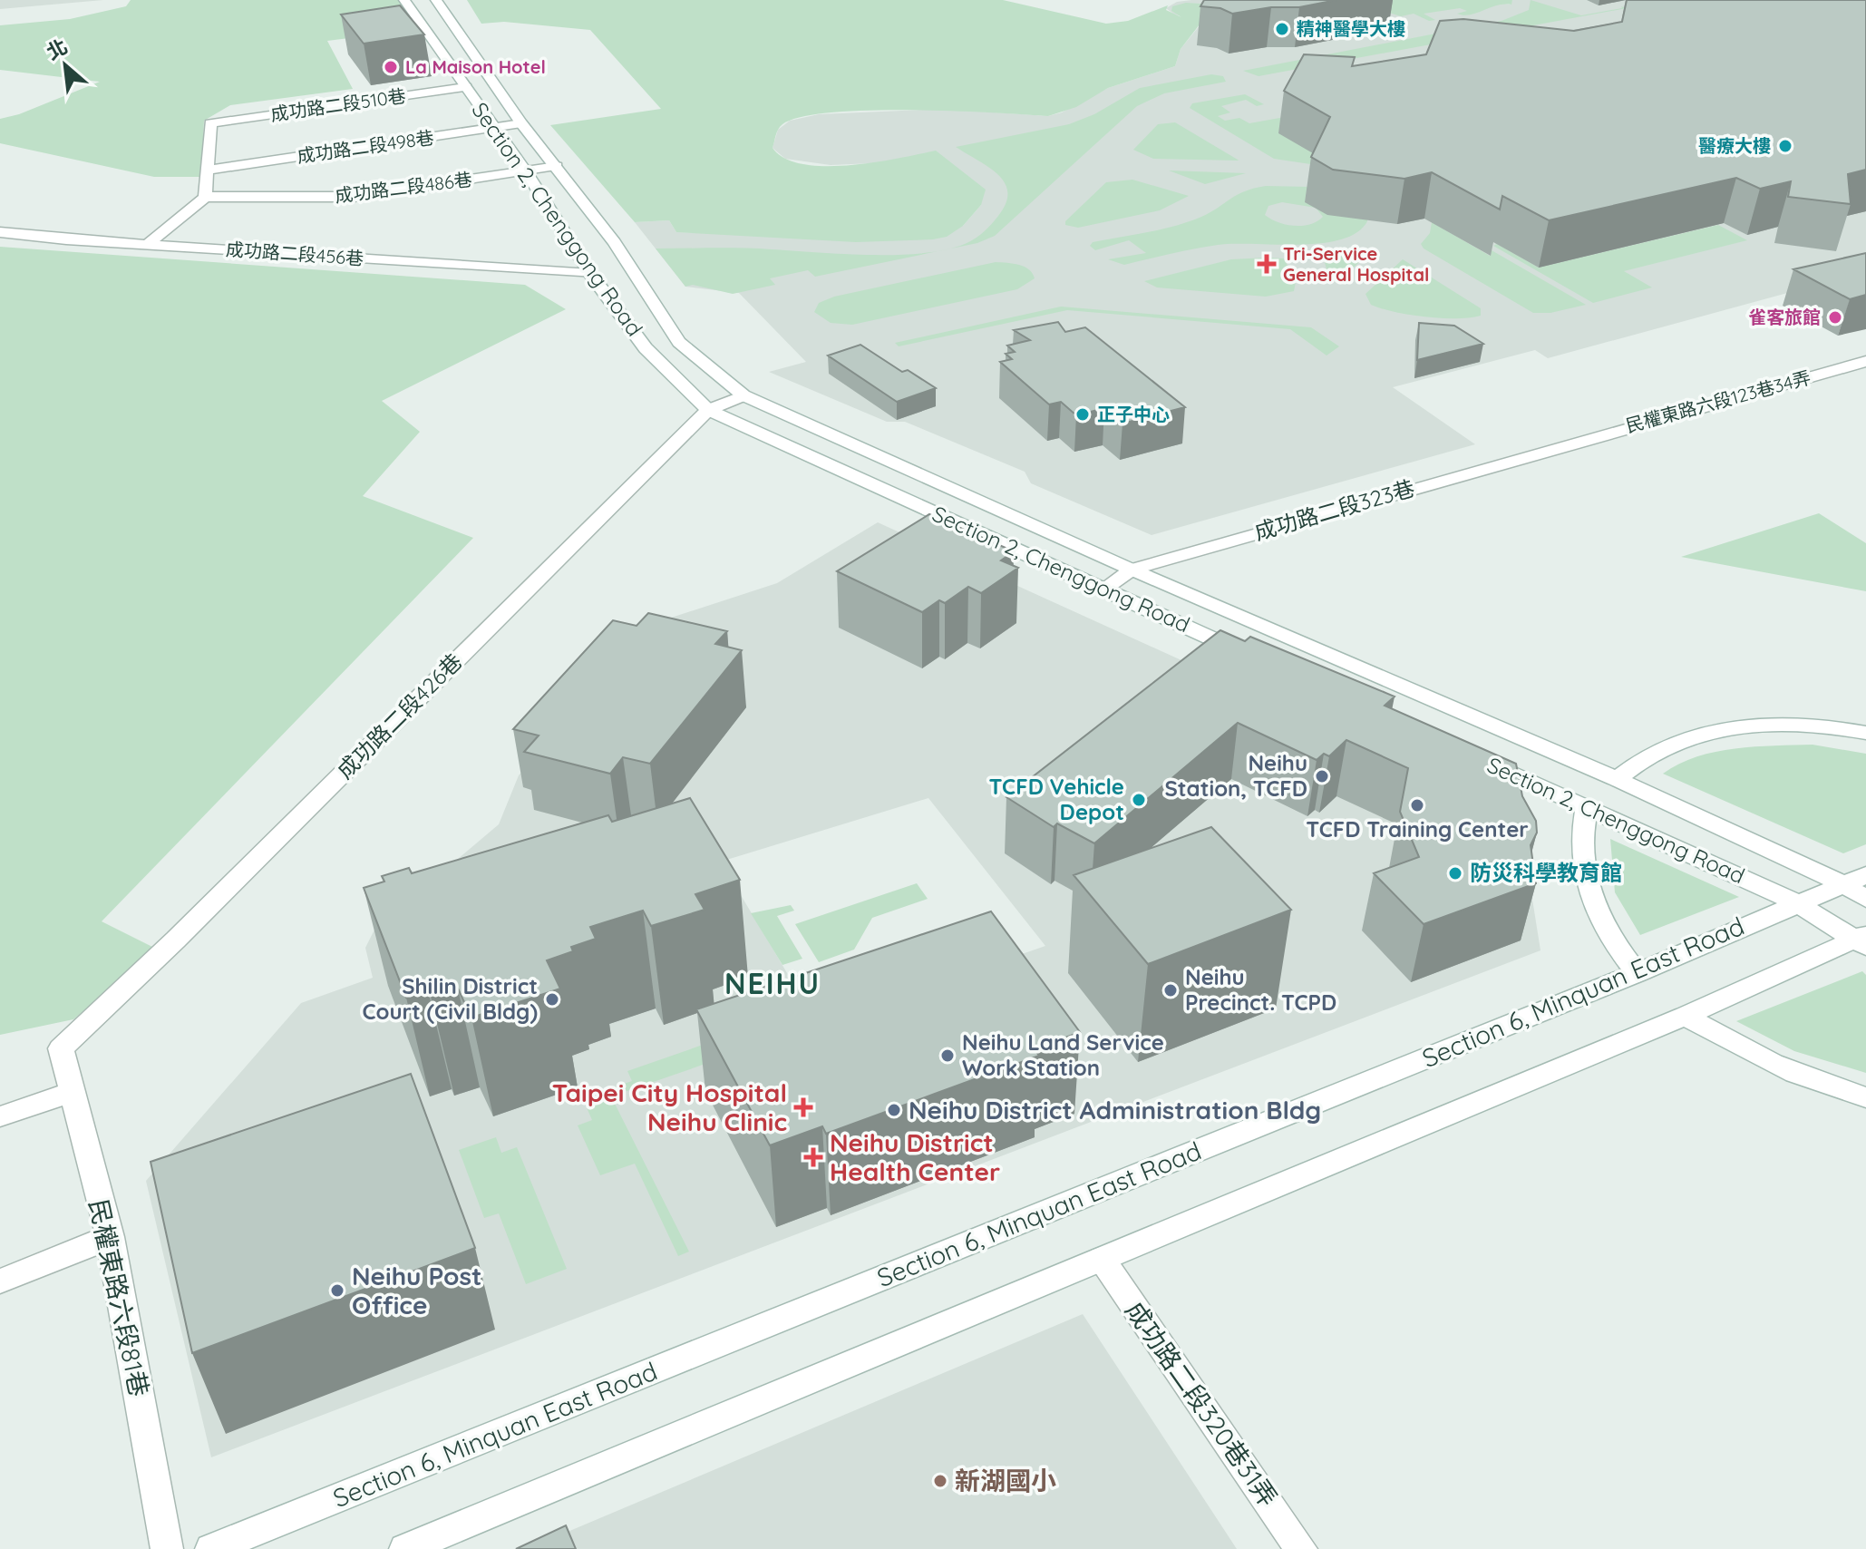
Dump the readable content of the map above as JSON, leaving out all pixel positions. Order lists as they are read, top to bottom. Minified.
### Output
{"streets":{"main road":["成功路二段510巷","成功路二段498巷","成功路二段486巷","Section 2, Chenggong Road","成功路二段456巷","民權東路六段123巷34弄","成功路二段323巷","成功路二段426巷","Section 6, Minquan East Road","民權東路六段81巷","成功路二段320巷31弄"]},"crossings":[["成功路二段510巷","成功路二段498巷"],["成功路二段510巷","Section 2, Chenggong Road"],["成功路二段498巷","Section 2, Chenggong Road"],["成功路二段486巷","Section 2, Chenggong Road"],["Section 2, Chenggong Road","成功路二段456巷"],["Section 2, Chenggong Road","成功路二段323巷"],["Section 2, Chenggong Road","成功路二段426巷"],["Section 2, Chenggong Road","Section 6, Minquan East Road"],["民權東路六段123巷34弄","成功路二段323巷"],["成功路二段426巷","民權東路六段81巷"]],"districts":["NEIHU"],"places":{"other":["精神醫學大樓","La Maison Hotel","醫療大樓","雀客旅館","正子中心","Neihu Station, TCFD","TCFD Vehicle Depot","TCFD Training Center","防災科學教育館","Neihu Precinct. TCPD","Shilin District Court (Civil Bldg)","Neihu Land Service Work Station","Neihu District Administration Bldg","Neihu Post Office","新湖國小"],"health":["Tri-Service General Hospital","Taipei City Hospital Neihu Clinic","Neihu District Health Center"]},"north":"top left"}
